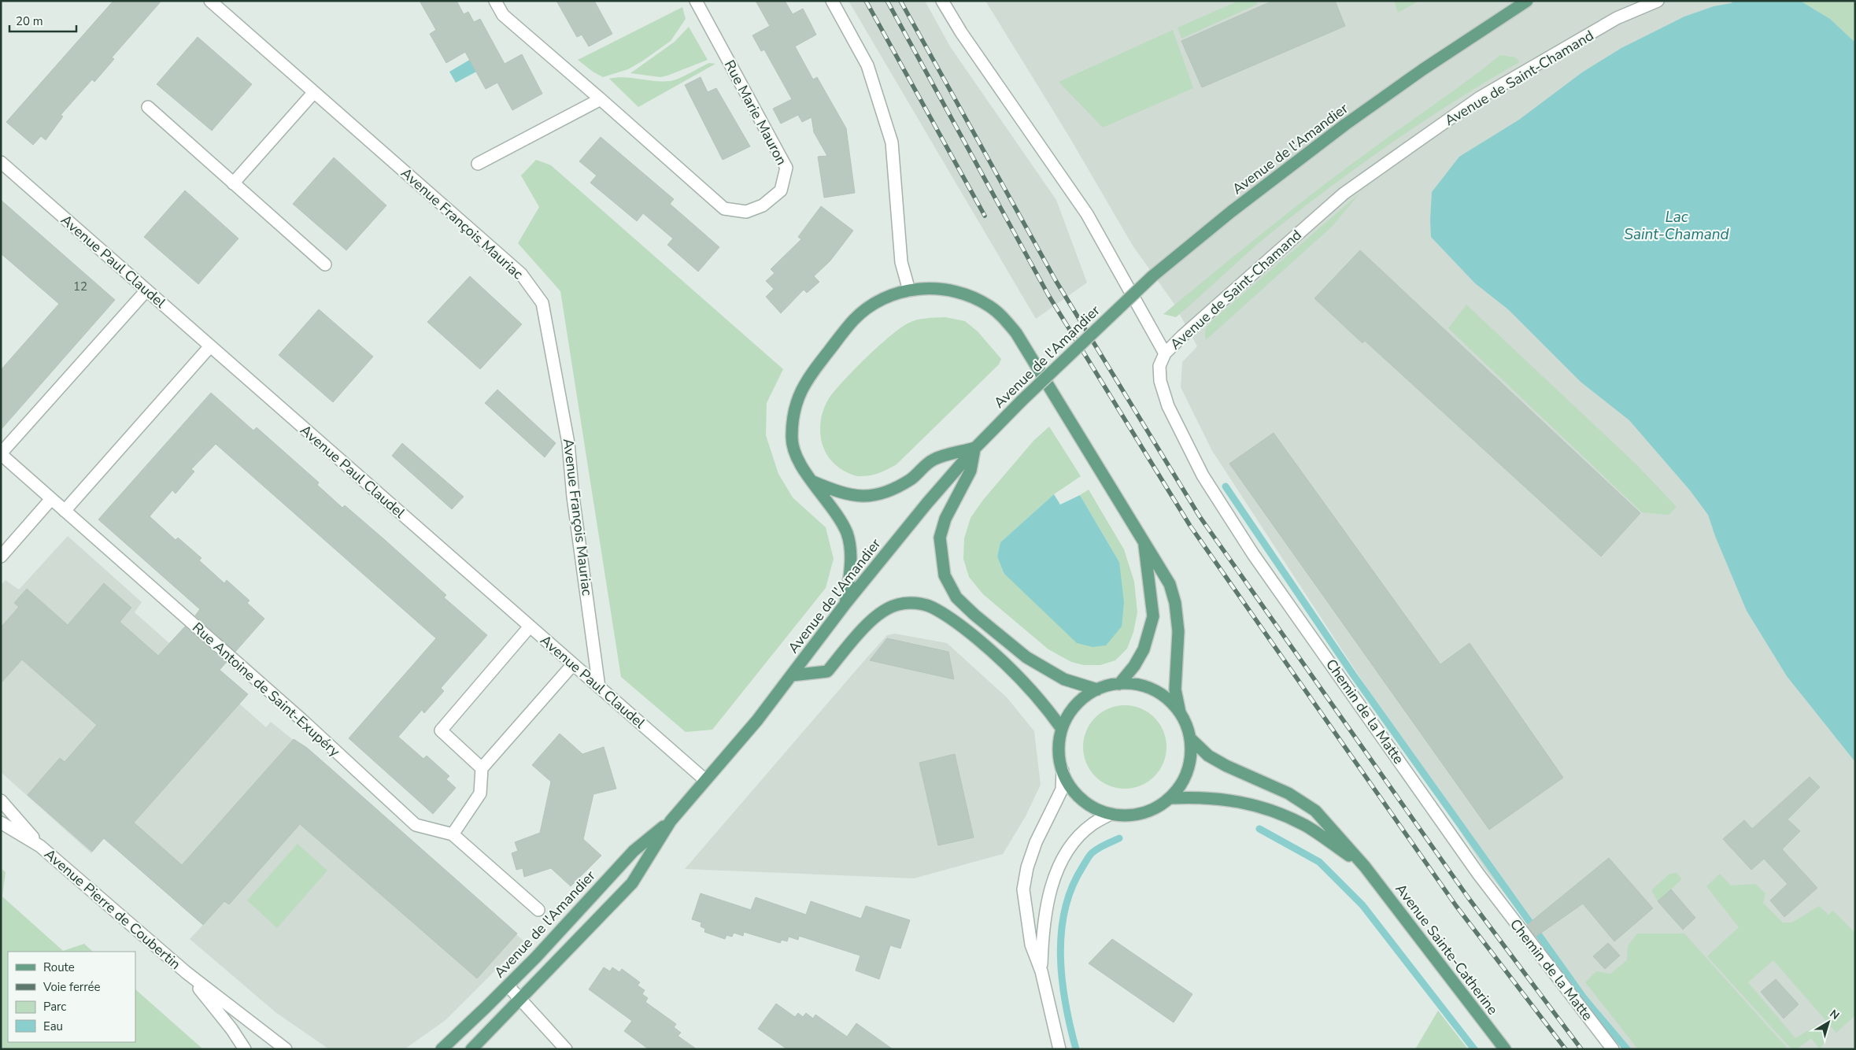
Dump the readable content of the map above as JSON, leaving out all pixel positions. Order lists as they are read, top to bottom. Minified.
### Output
{"streets":{"main road":["Avenue de l'Amandier","Avenue Sainte-Catherine"],"street":["Avenue de Saint-Chamand","Rue Marie Mauron","Avenue François Mauriac","Avenue Paul Claudel","Rue Antoine de Saint-Exupéry","Chemin de la Matte","Avenue Pierre de Coubertin"]},"crossings":[["Avenue de Saint-Chamand","Chemin de la Matte"],["Avenue de l'Amandier","Avenue Paul Claudel"],["Avenue François Mauriac","Avenue Paul Claudel"]],"water":["Lac Saint-Chamand"],"house_numbers":["12"],"legend":["Route","Voie ferrée","Parc","Eau"],"scale_bar":"20 m","north":"top right"}
